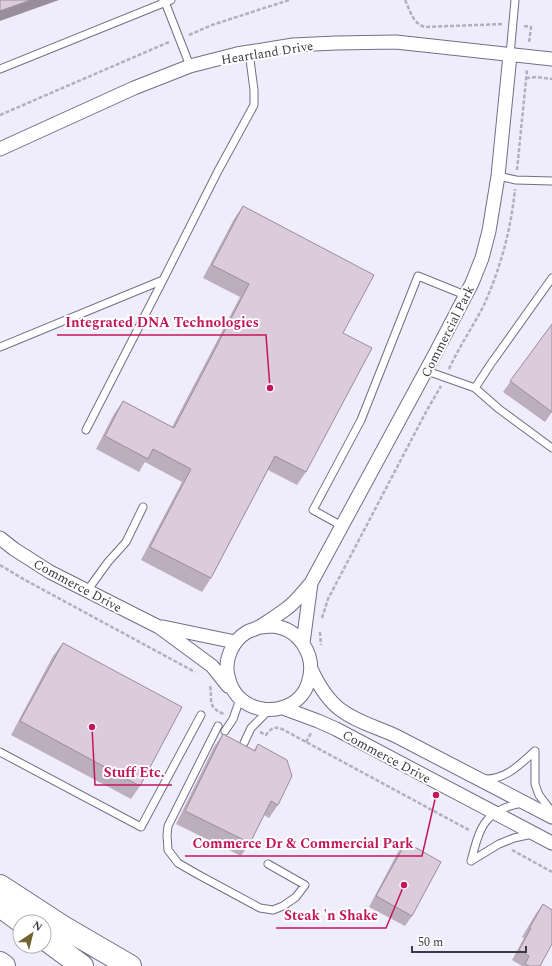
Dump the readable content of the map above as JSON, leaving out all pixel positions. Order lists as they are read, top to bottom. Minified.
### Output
{"streets":{"street":["Heartland Drive","Commercial Park","Commerce Drive"]},"crossings":[["Heartland Drive","Commercial Park"]],"places":["Integrated DNA Technologies","Stuff Etc.","Commerce Dr & Commercial Park","Steak 'n Shake"],"scale_bar":"50 m","north":"top right"}
